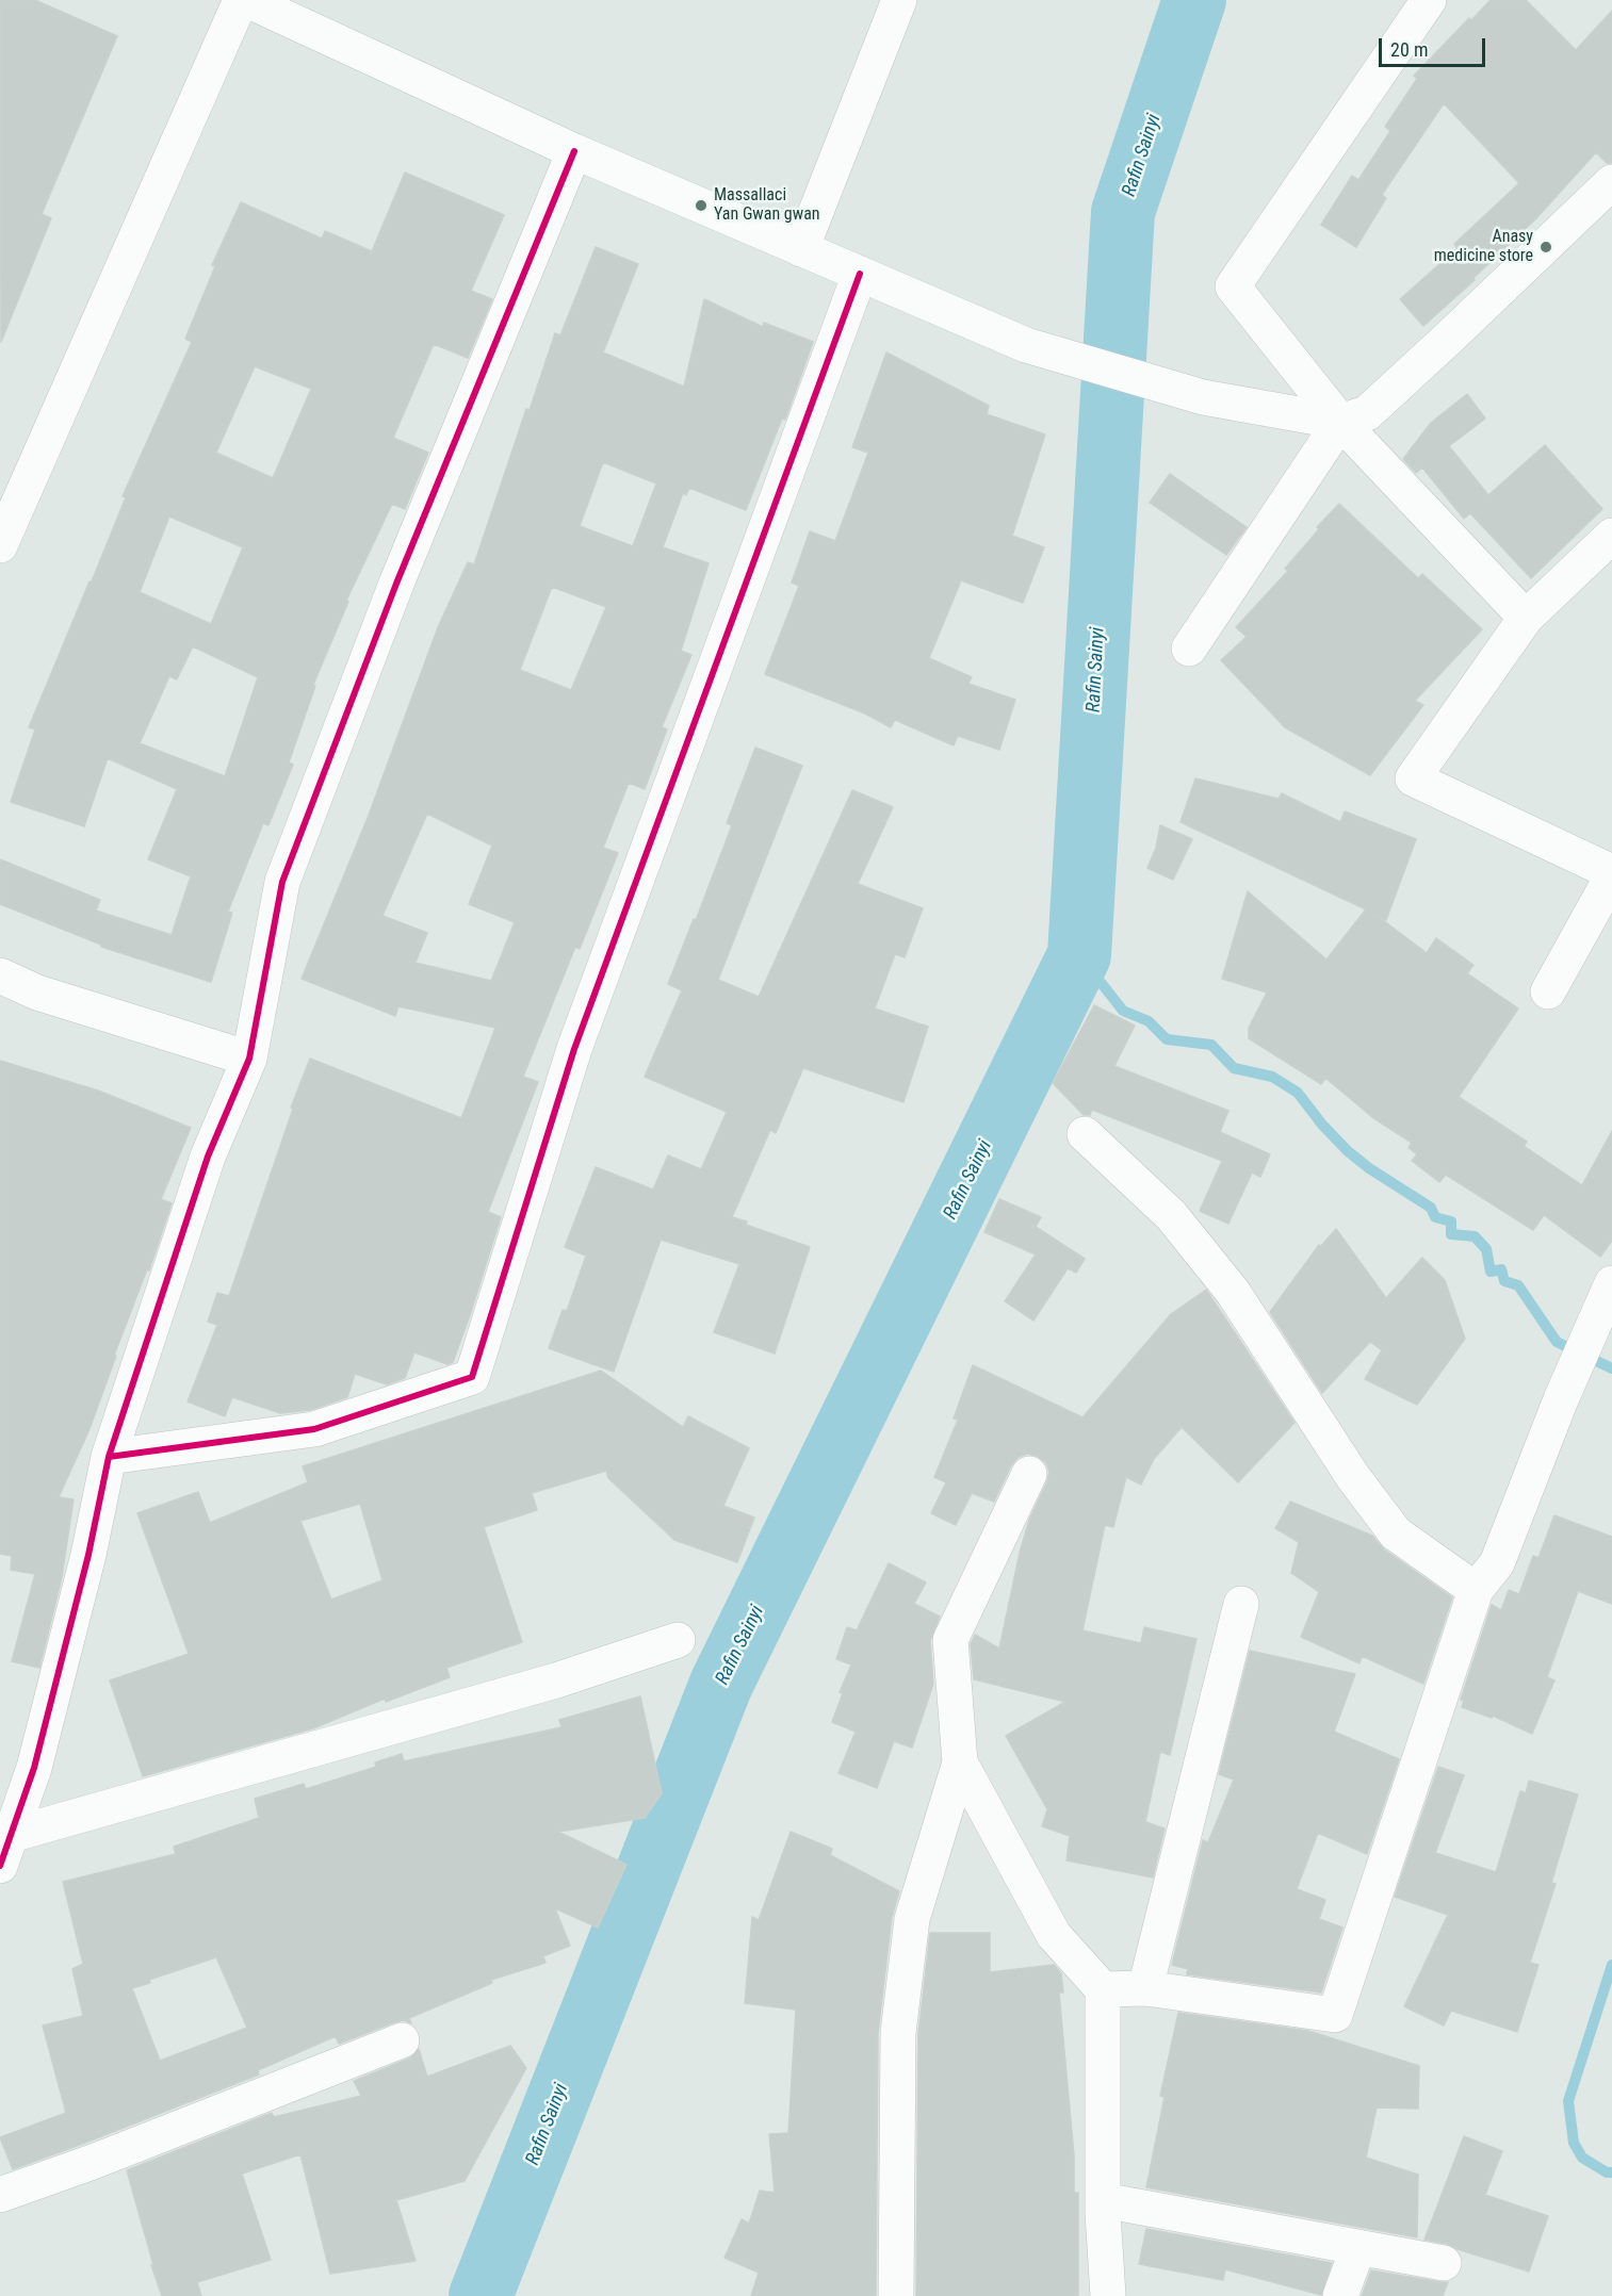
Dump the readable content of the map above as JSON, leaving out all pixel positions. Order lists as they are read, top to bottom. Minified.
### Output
{"water":["Rafin Sainyi"],"places":["Massallaci Yan Gwan gwan","Anasy medicine store"],"scale_bar":"20 m"}
